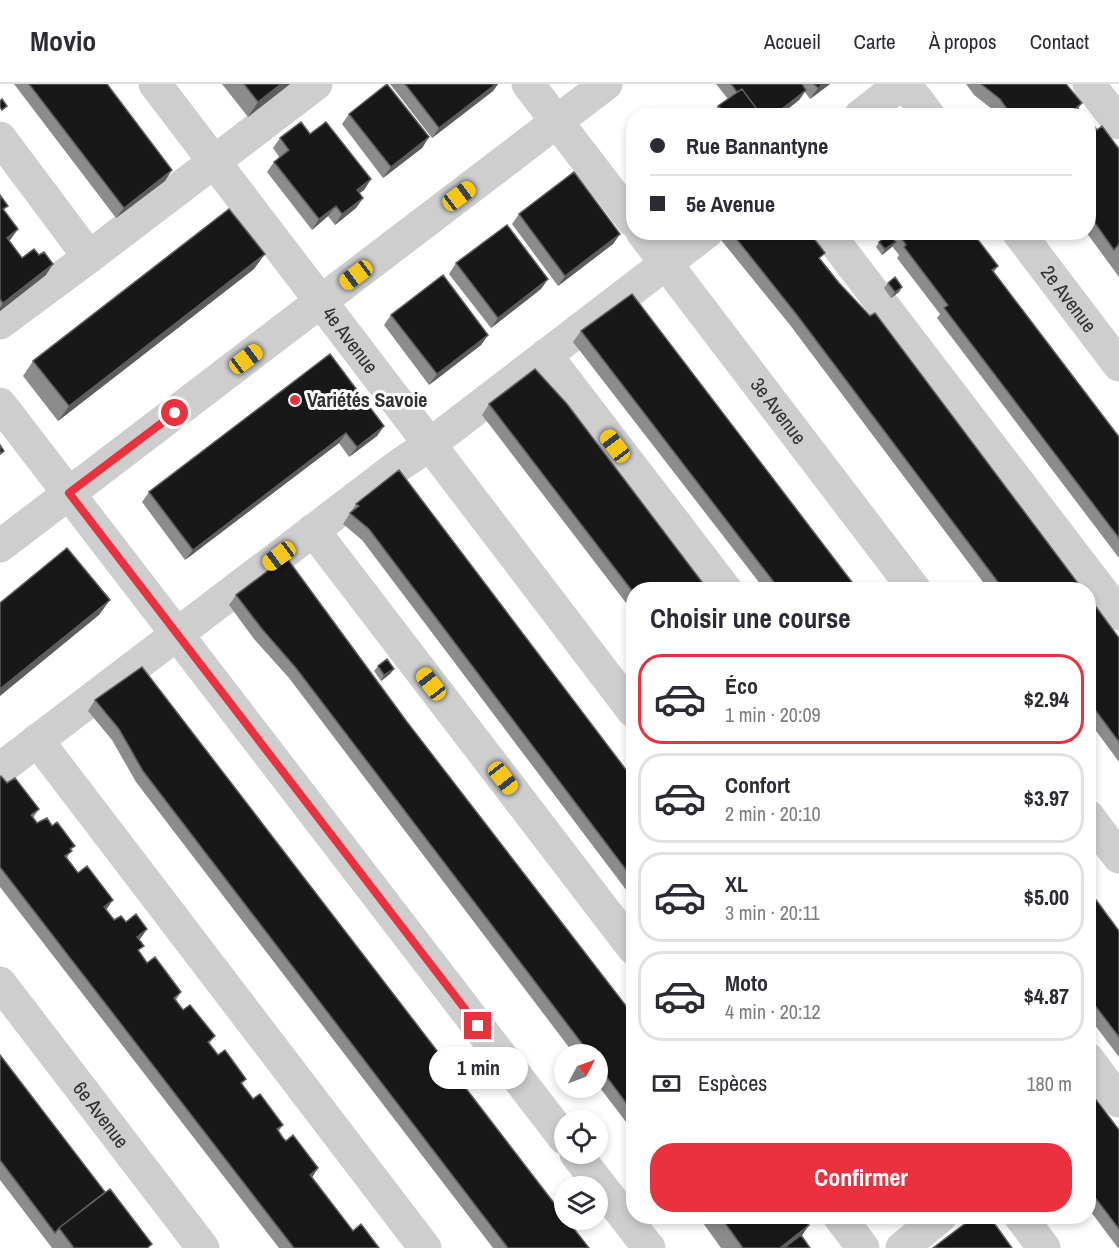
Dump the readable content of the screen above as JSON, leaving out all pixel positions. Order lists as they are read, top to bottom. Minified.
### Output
{"streets":{"street":["2e Avenue","4e Avenue","3e Avenue","6e Avenue"]},"places":["Variétés Savoie"],"north":"top right","page":{"header":"Movio","nav":["Accueil","Carte","À propos","Contact"],"banner":["Rue Bannantyne","5e Avenue"],"heading":"Choisir une course","list":[{"name":"Éco","note":"1 min · 20:09","value":"$2.94"},{"name":"Confort","note":"2 min · 20:10","value":"$3.97"},{"name":"XL","note":"3 min · 20:11","value":"$5.00"},{"name":"Moto","note":"4 min · 20:12","value":"$4.87"}],"bubble":"1 min","pay":["Espèces","180 m"],"buttons":"Confirmer"}}
